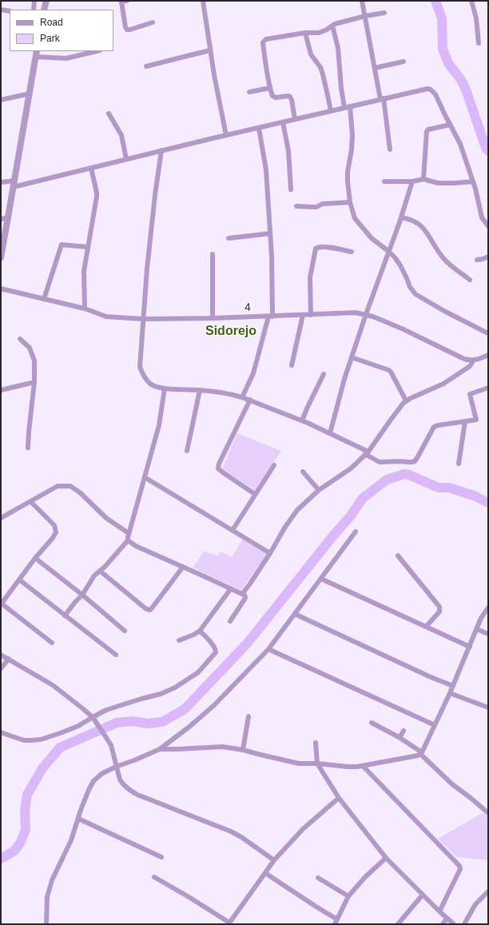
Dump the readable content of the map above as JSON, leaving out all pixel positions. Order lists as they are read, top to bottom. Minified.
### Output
{"streets":{"street":["4"]},"districts":["Sidorejo"],"legend":["Road","Park"]}
